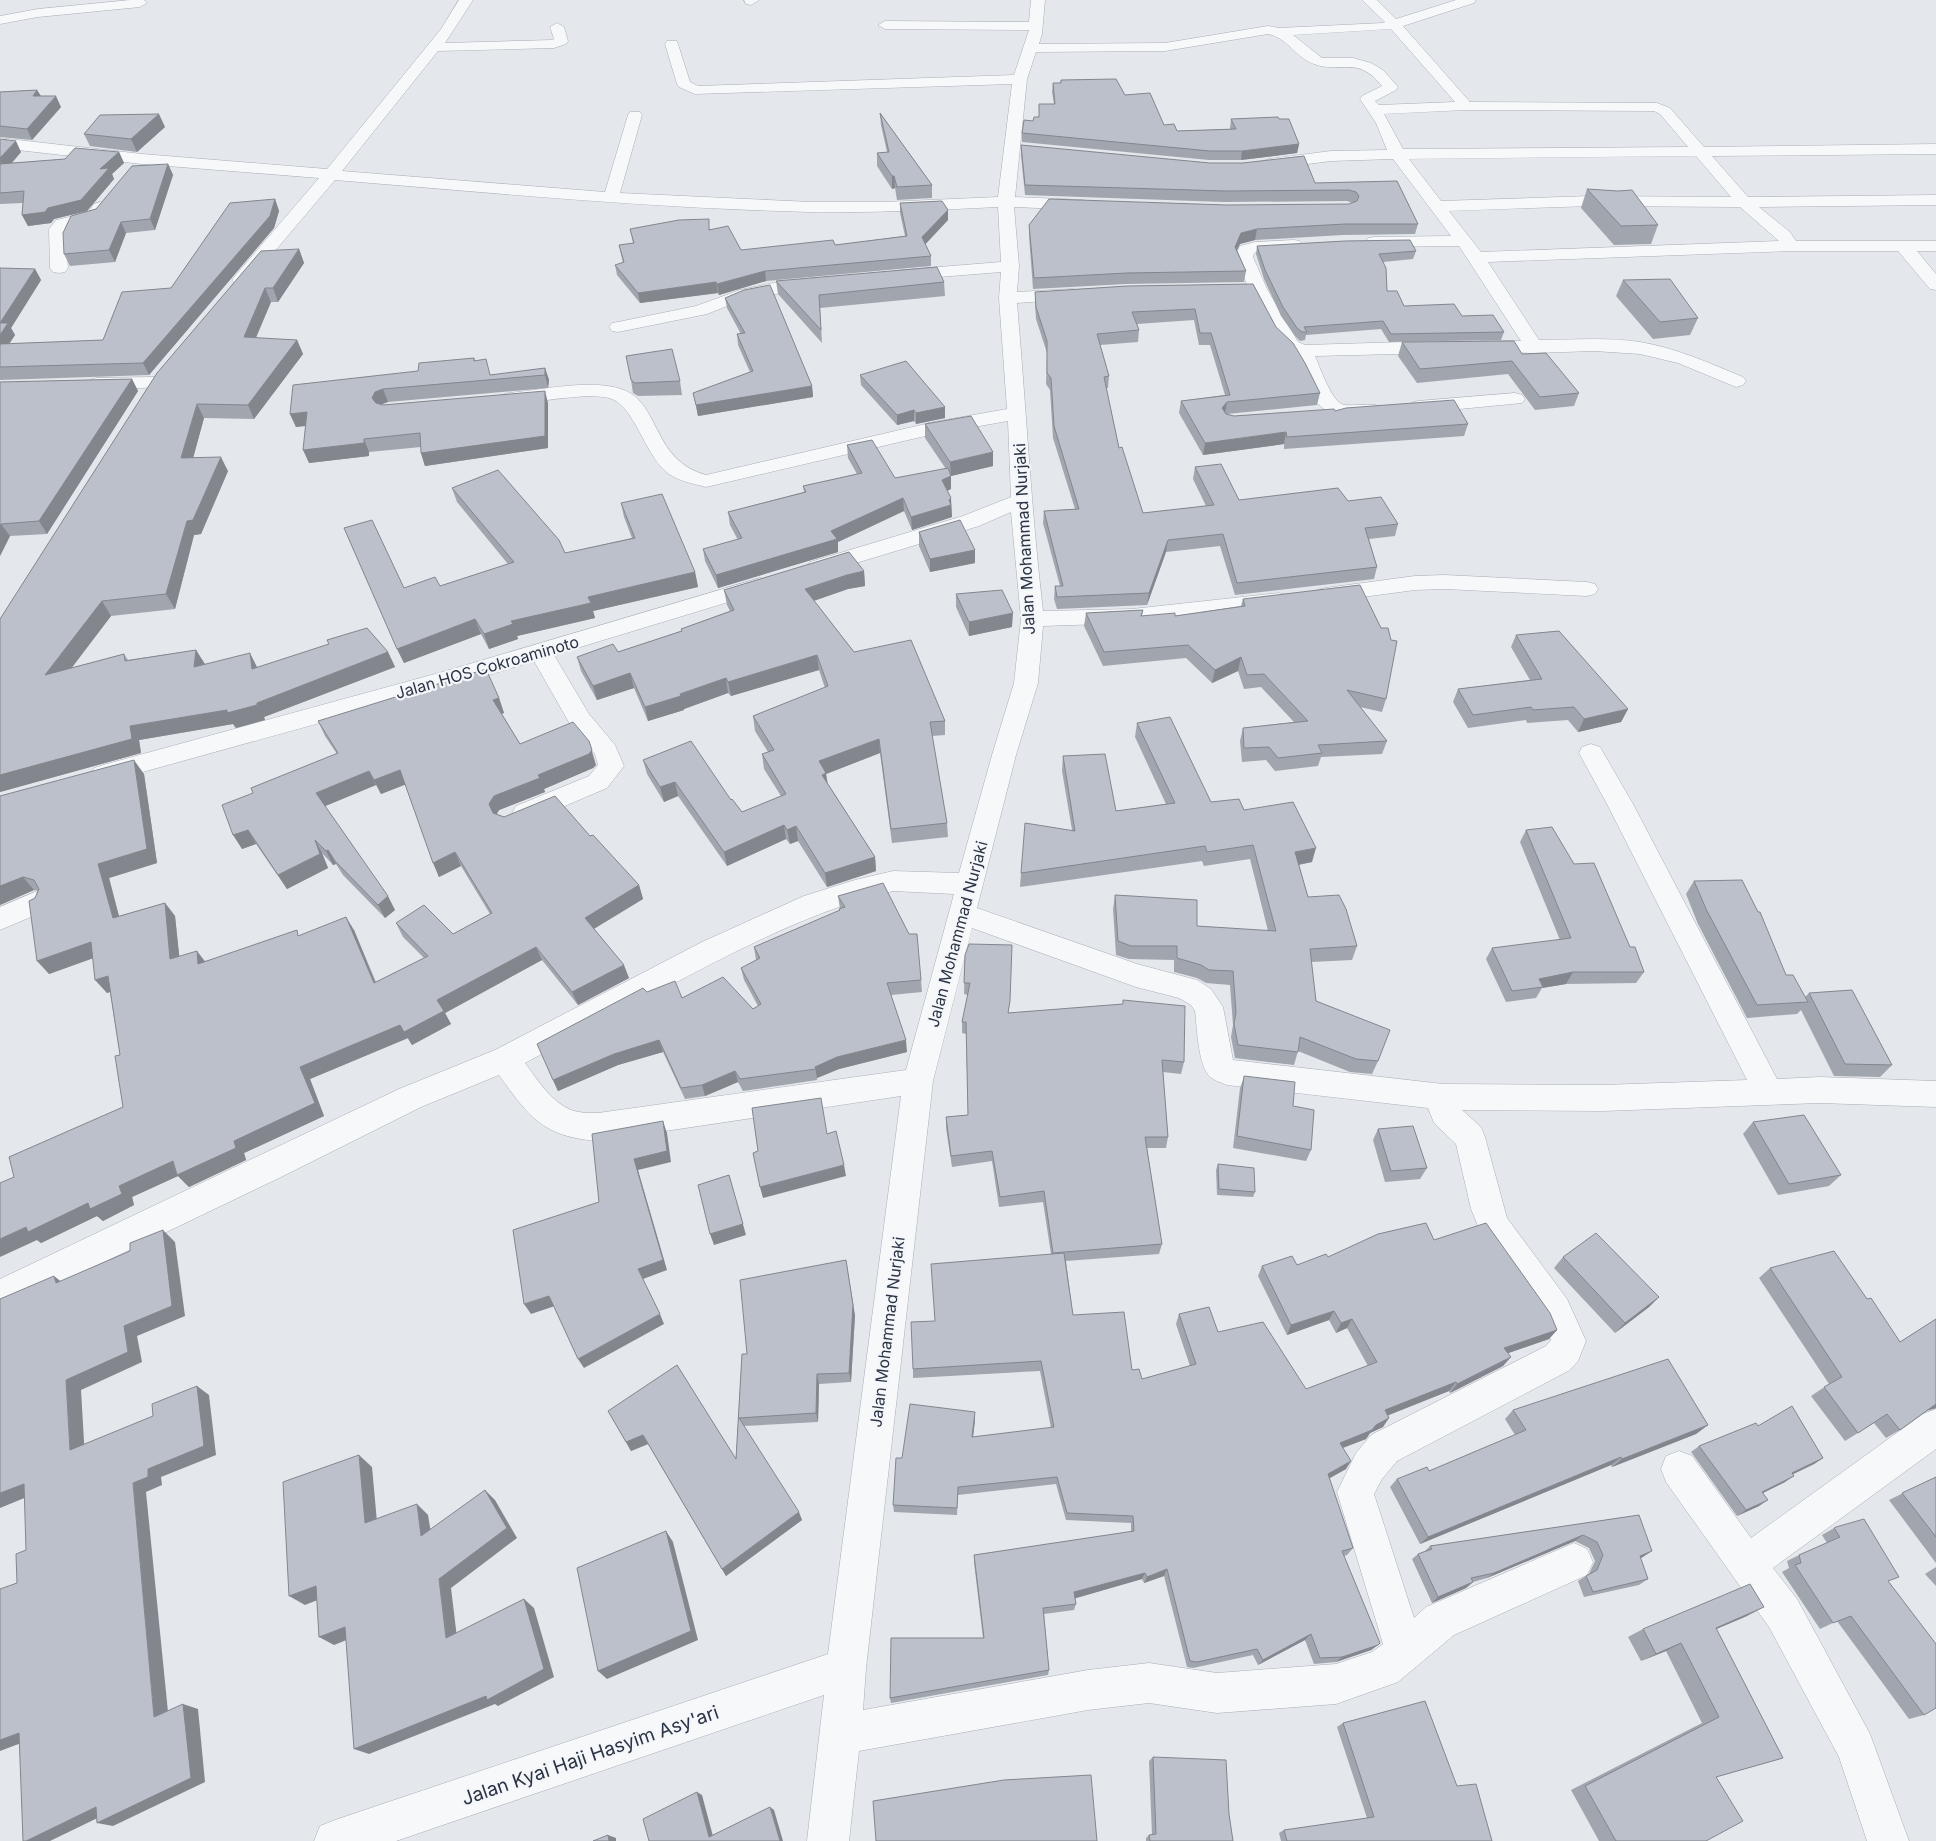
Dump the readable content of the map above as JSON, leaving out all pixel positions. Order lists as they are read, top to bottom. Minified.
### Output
{"streets":{"street":["Jalan Mohammad Nurjaki","Jalan HOS Cokroaminoto","Jalan Kyai Haji Hasyim Asy'ari"]},"crossings":[["Jalan Mohammad Nurjaki","Jalan HOS Cokroaminoto"],["Jalan Mohammad Nurjaki","Jalan Kyai Haji Hasyim Asy'ari"]]}
